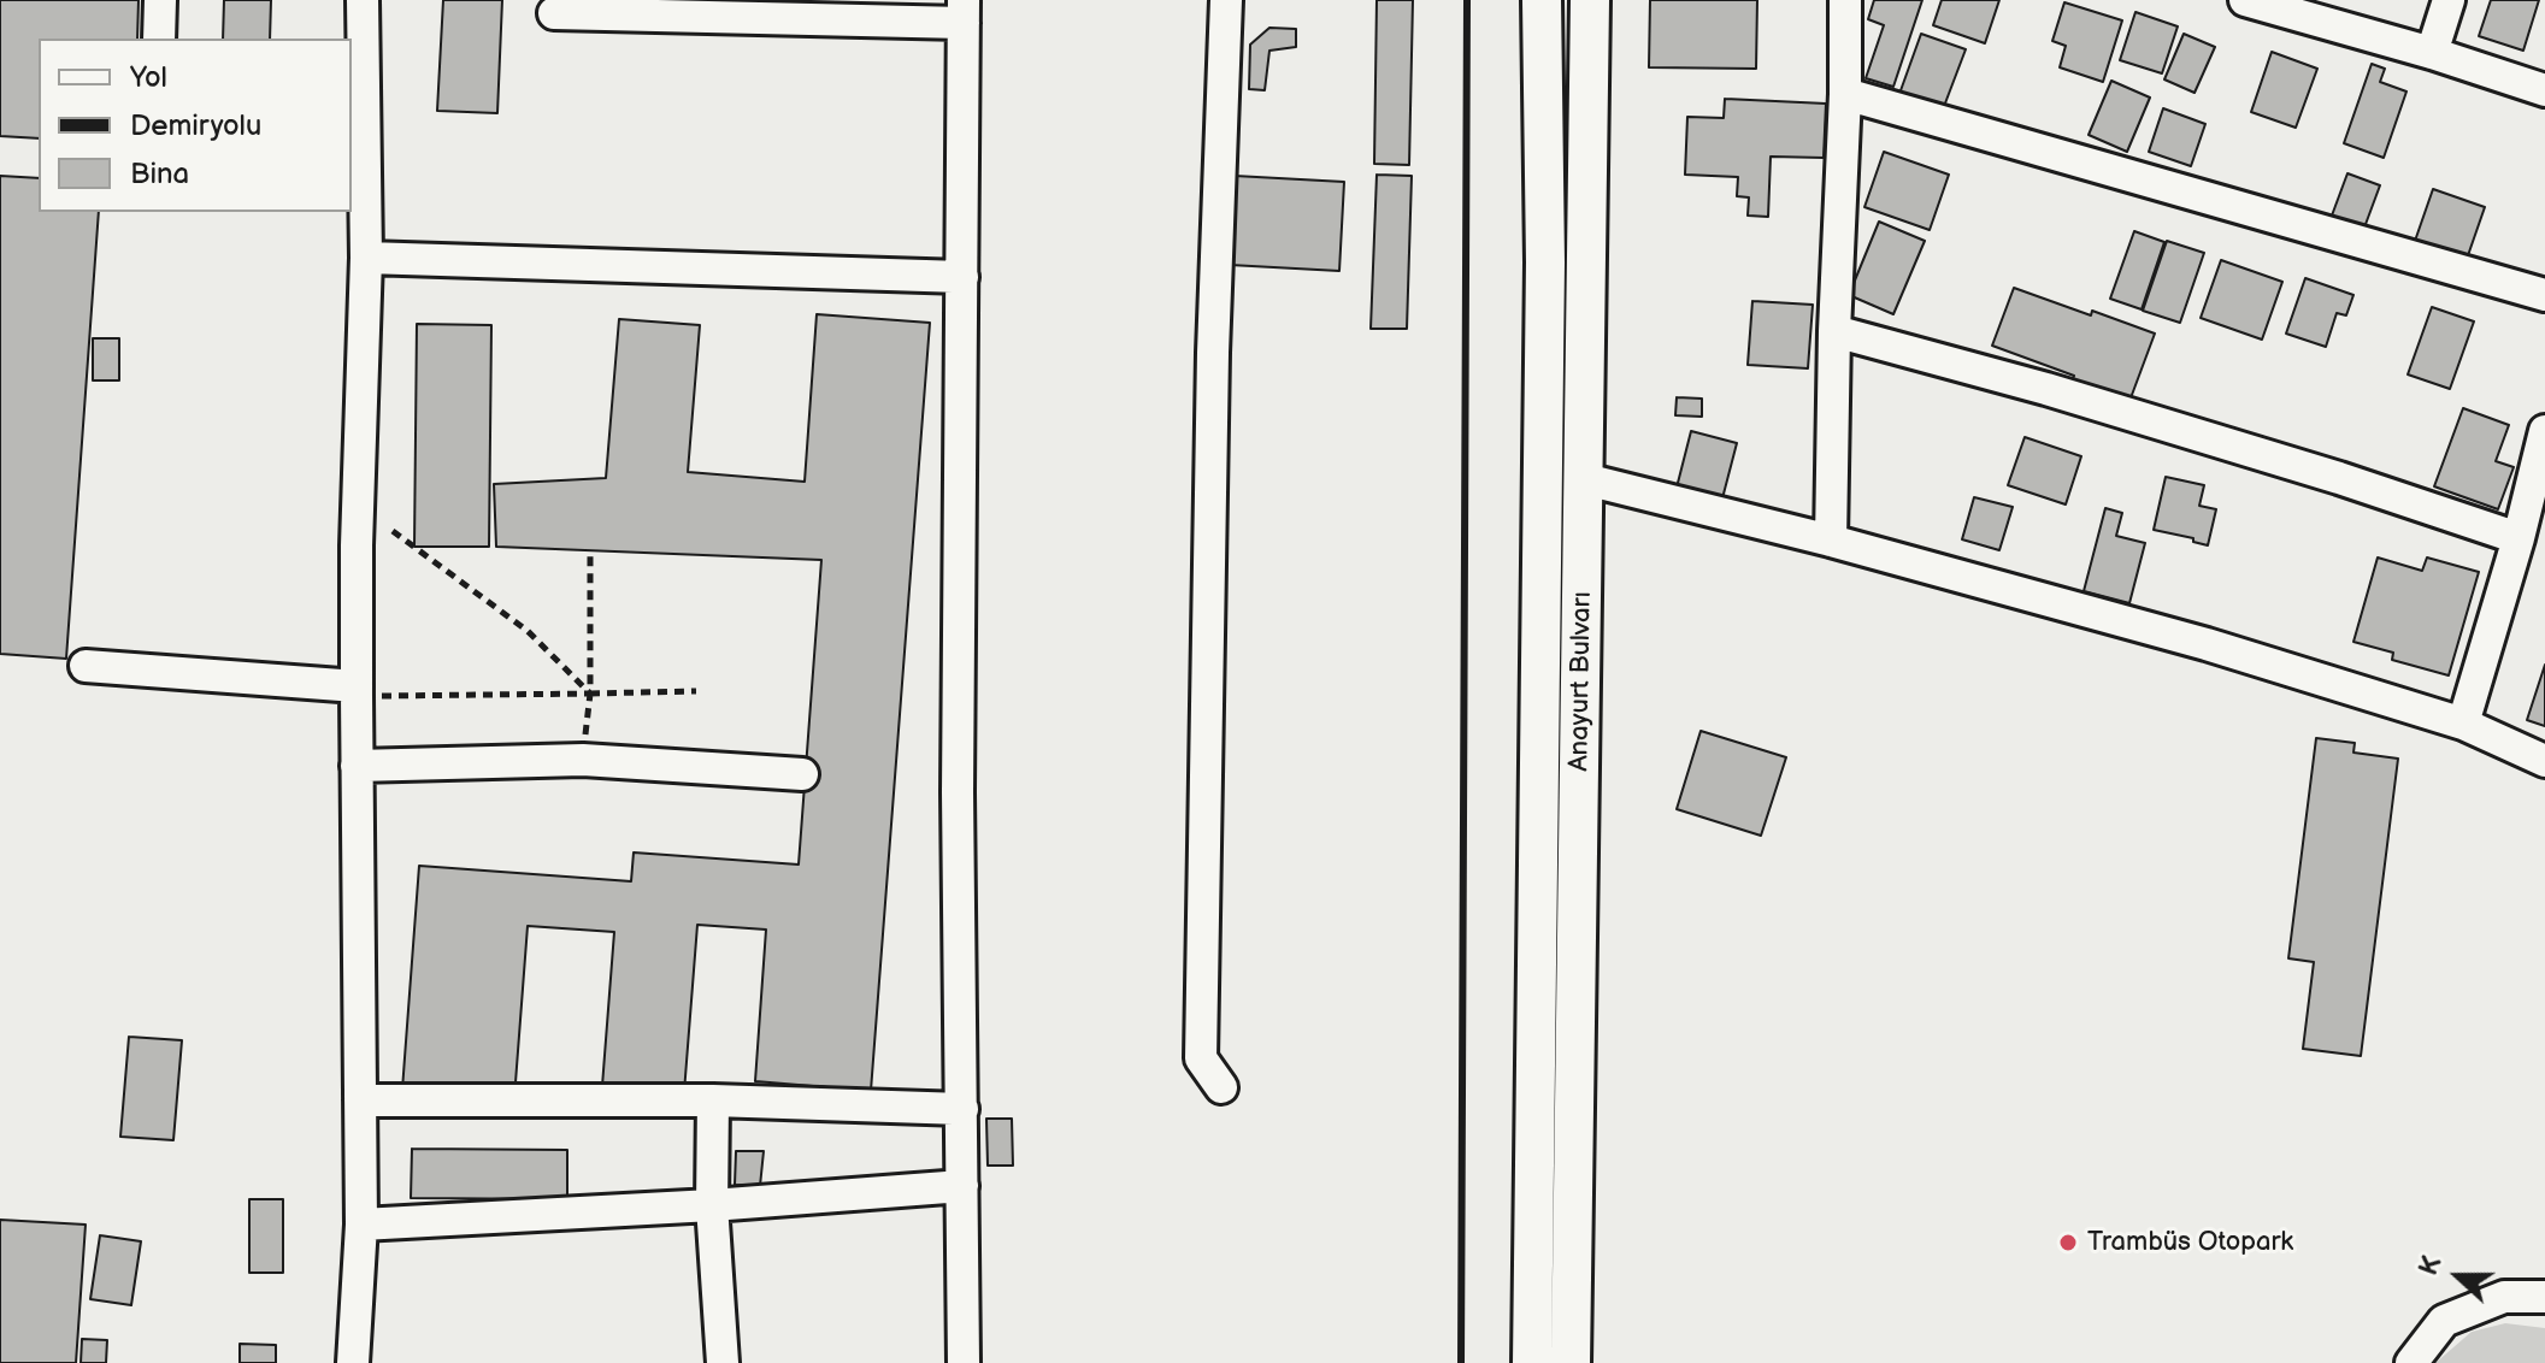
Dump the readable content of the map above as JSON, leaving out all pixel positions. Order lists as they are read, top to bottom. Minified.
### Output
{"streets":{"main road":["Anayurt Bulvarı"]},"places":["Trambüs Otopark"],"legend":["Yol","Demiryolu","Bina"],"north":"left"}
